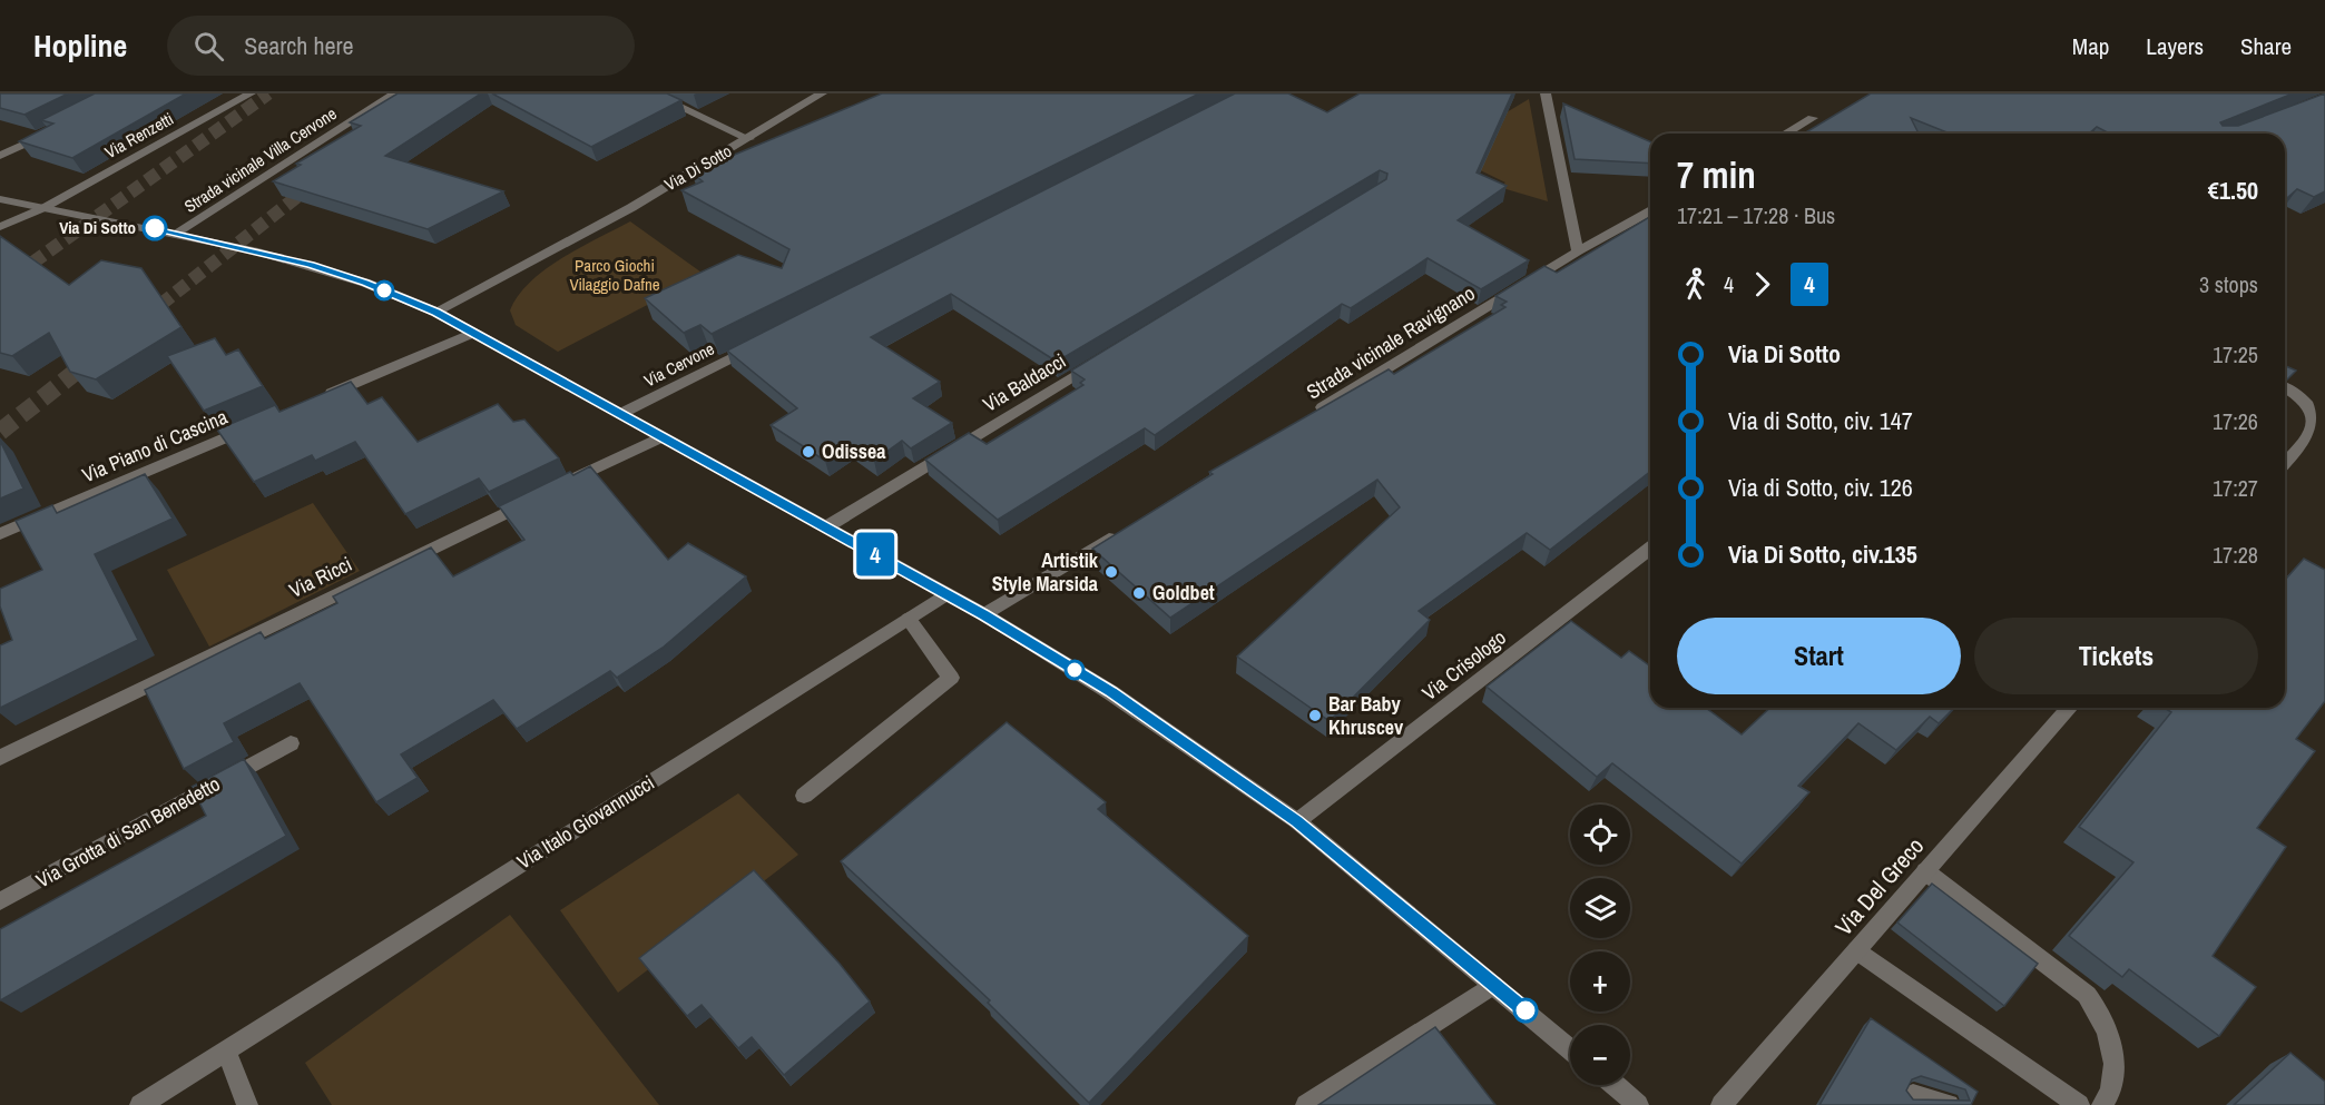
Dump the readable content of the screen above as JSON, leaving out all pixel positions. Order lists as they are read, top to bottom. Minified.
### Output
{"streets":{"street":["Via Renzetti","Strada vicinale Villa Cervone","Via Di Sotto","Strada vicinale Ravignano","Via Cervone","Via Baldacci","Via Piano di Cascina","Via Ricci","Via Crisologo","Via Italo Giovannucci","Via Grotta di San Benedetto","Via Del Greco"]},"parks":["Parco Giochi Vilaggio Dafne"],"places":["Via Di Sotto","Odissea","Artistik Style Marsida","Goldbet","Bar Baby Khruscev"],"lines":["bus line 4"],"page":{"header":"Hopline","search":"Search here","nav":["Map","Layers","Share"],"on_map":"4","heading":["7 min","17:21 – 17:28 · Bus","€1.50"],"legs":["4","4","3 stops"],"list":[{"name":"Via Di Sotto","value":"17:25"},{"name":"Via di Sotto, civ. 147","value":"17:26"},{"name":"Via di Sotto, civ. 126","value":"17:27"},{"name":"Via Di Sotto, civ.135","value":"17:28"}],"buttons":["Start","Tickets"],"map_buttons":["+","−"]}}
